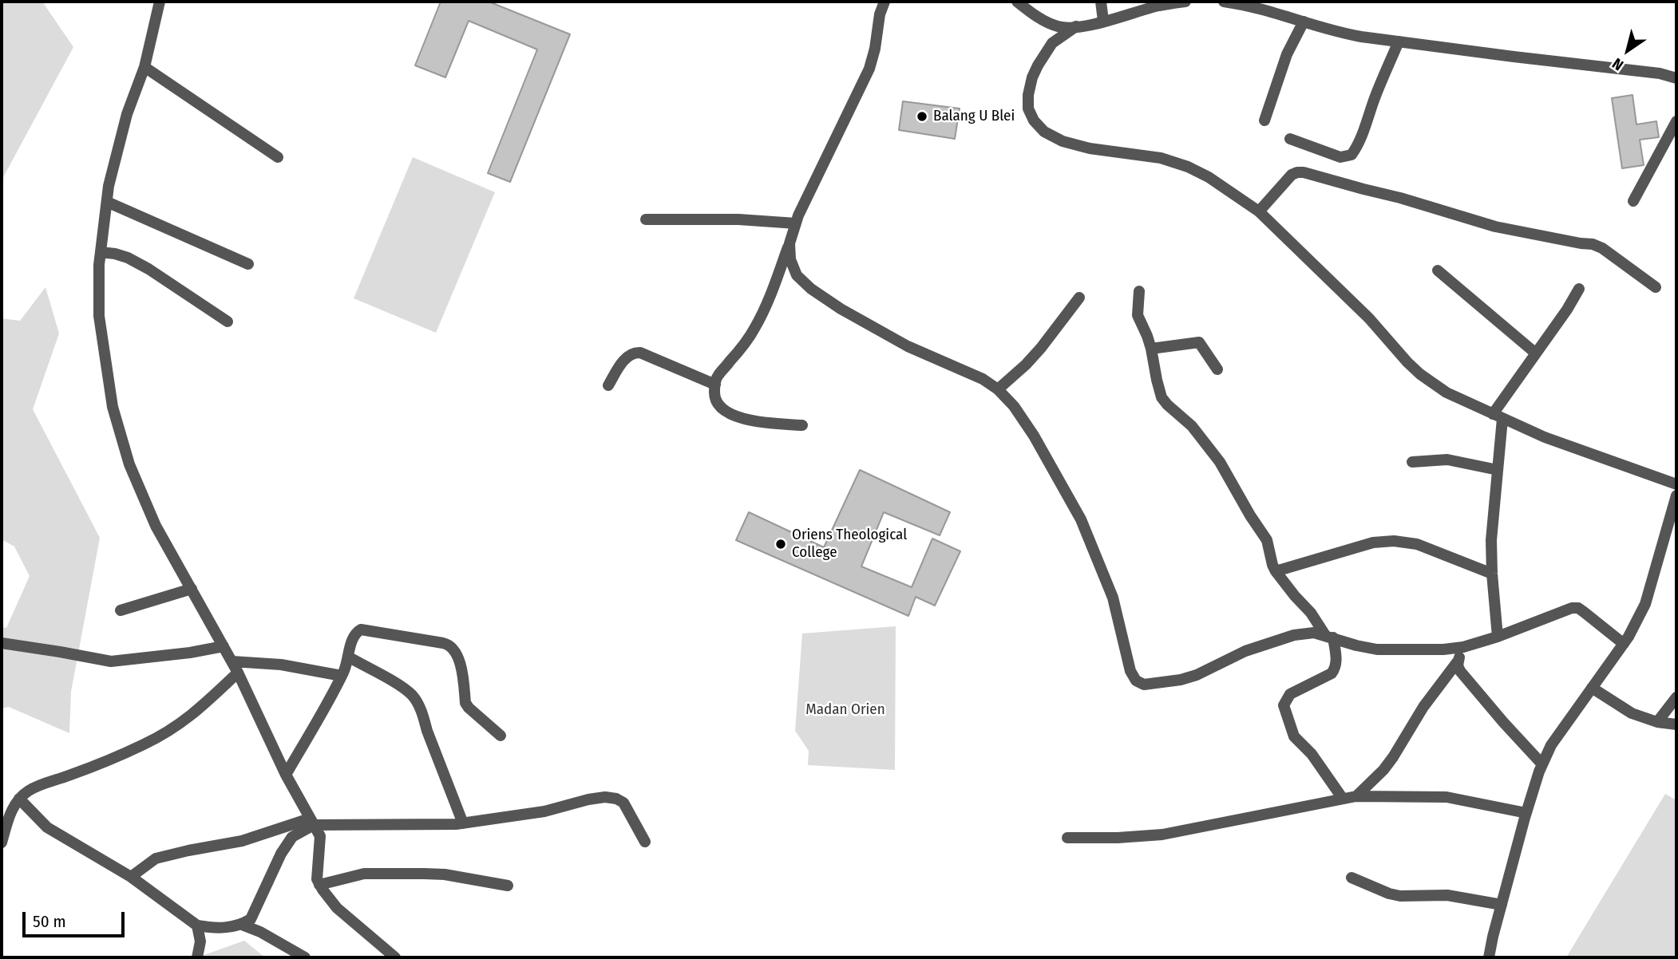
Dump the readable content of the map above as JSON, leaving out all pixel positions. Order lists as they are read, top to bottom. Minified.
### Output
{"parks":["Madan Orien"],"places":["Balang U Blei","Oriens Theological College"],"scale_bar":"50 m","north":"bottom left"}
